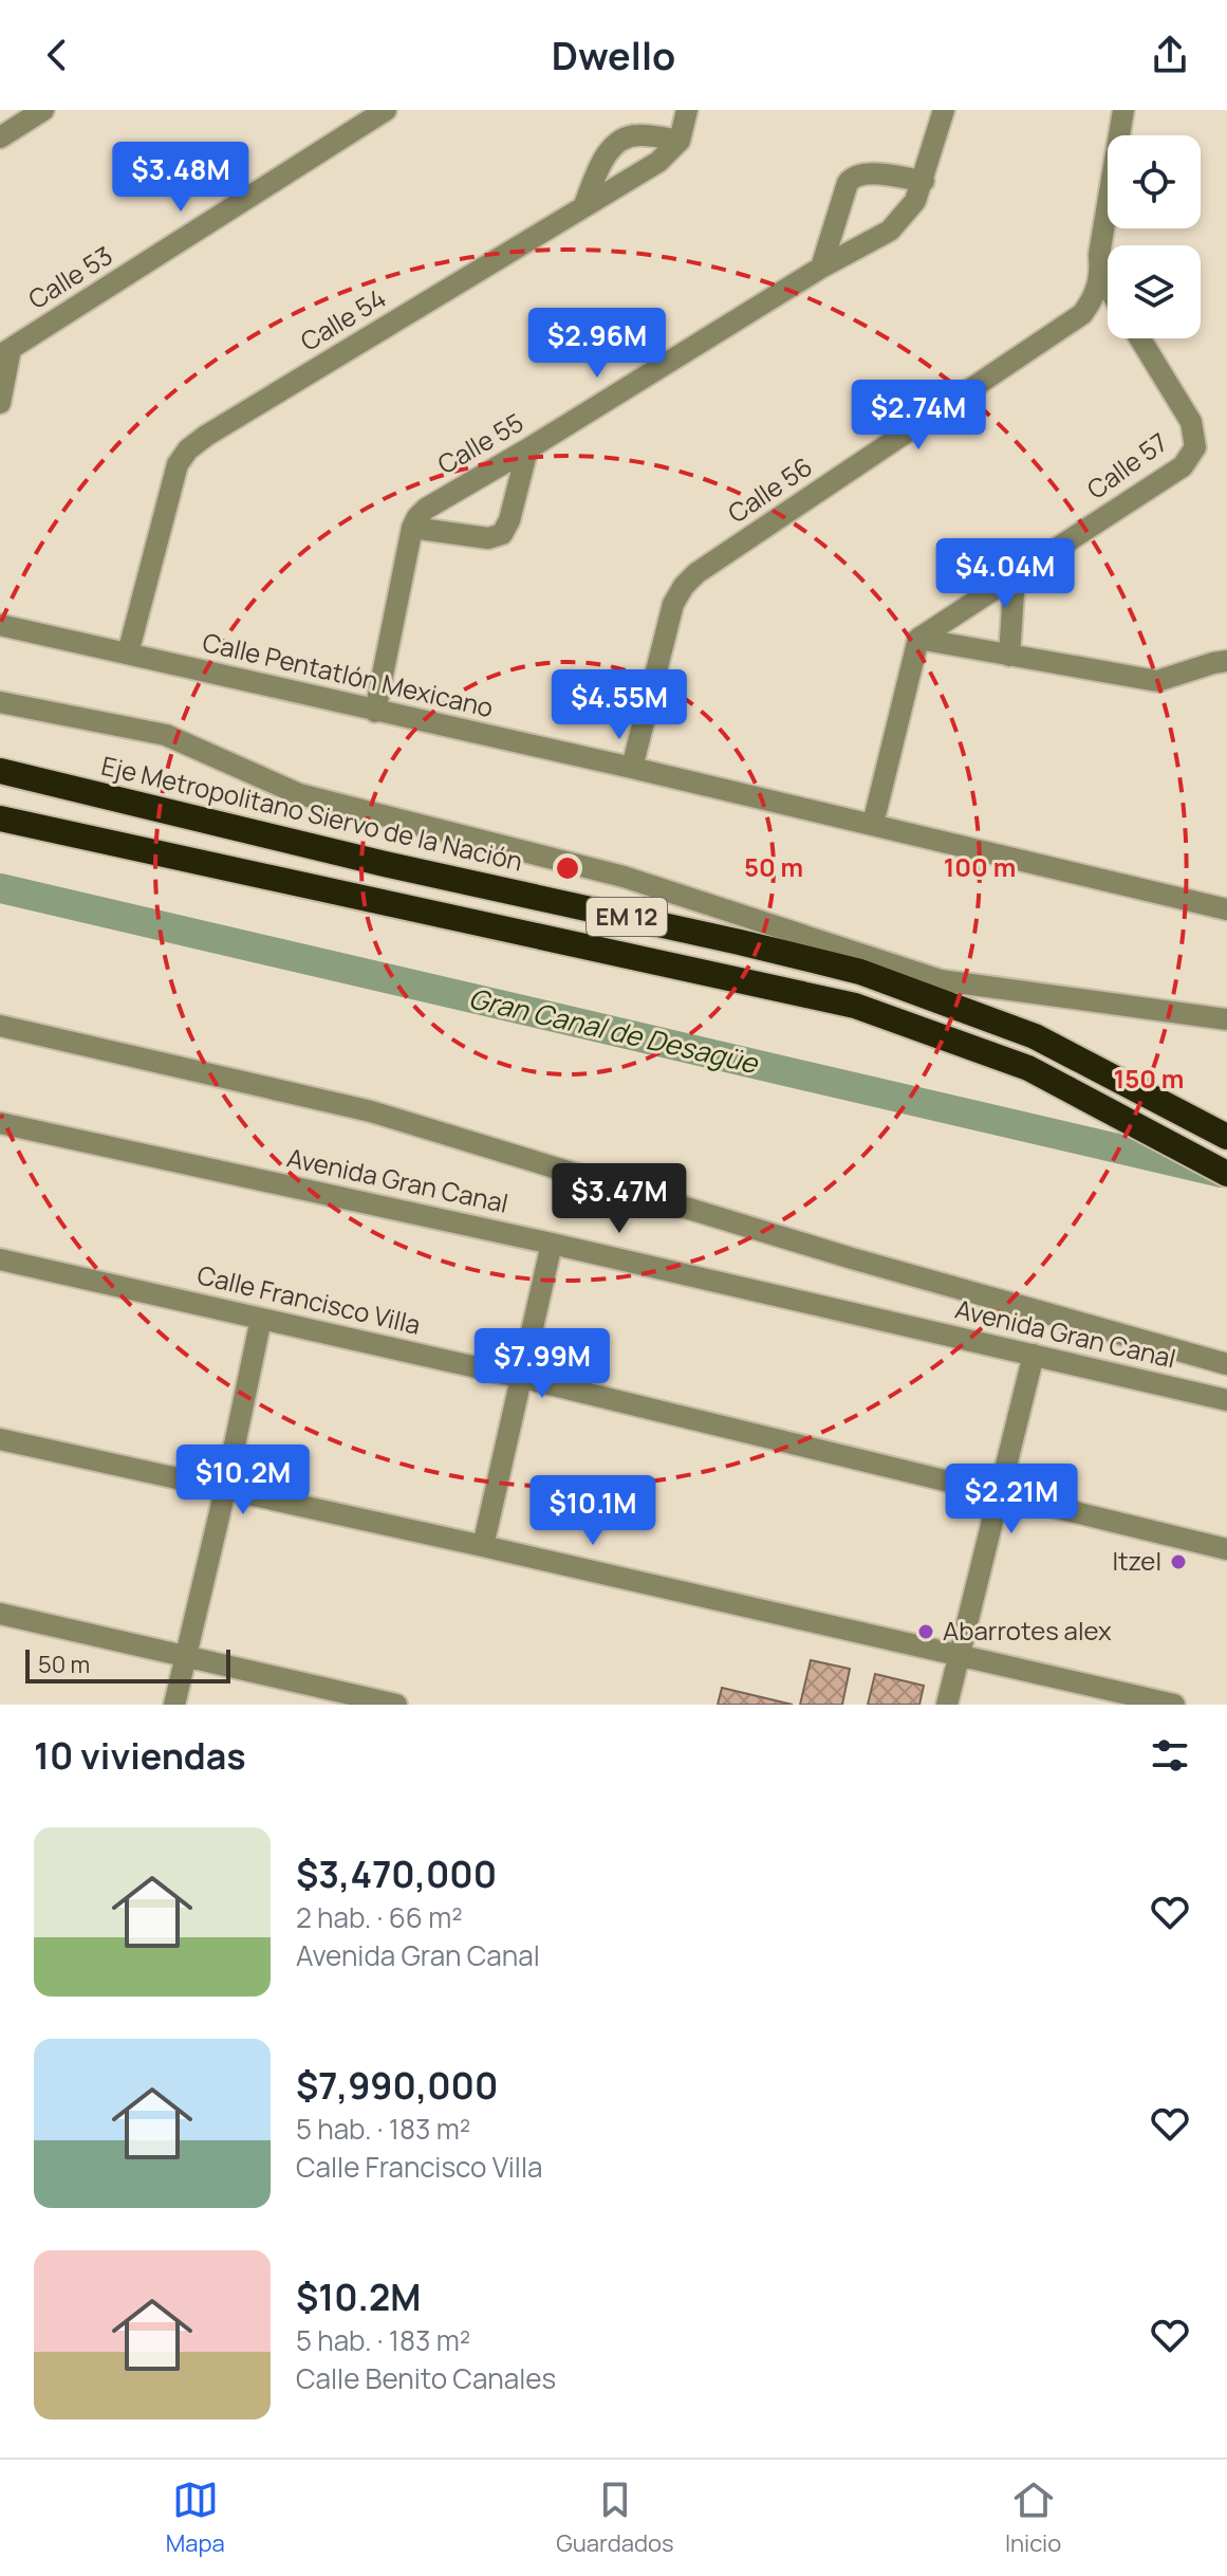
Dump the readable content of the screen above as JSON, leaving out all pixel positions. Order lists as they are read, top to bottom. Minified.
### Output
{"streets":{"highway":["Eje Metropolitano Siervo de la Nación","EM 12"],"street":["Calle 53","Calle 54","Calle 55","Calle 57","Calle 56","Calle Pentatlón Mexicano","Avenida Gran Canal","Calle Francisco Villa"]},"crossings":[["Calle 54","Calle Pentatlón Mexicano"],["Calle 56","Calle Pentatlón Mexicano"]],"water":["Gran Canal de Desagüe"],"places":["Itzel","Abarrotes alex"],"scale_bar":"50 m","page":{"header":"Dwello","price":["$3.48M","$2.96M","$2.74M","$4.04M","$4.55M","$3.47M","$7.99M","$10.2M","$2.21M","$10.1M"],"scale":"50 m","heading":"10 viviendas","list":[{"name":"$3,470,000","note":"2 hab. · 66 m² · Avenida Gran Canal"},{"name":"$7,990,000","note":"5 hab. · 183 m² · Calle Francisco Villa"},{"name":"$10.2M","note":"5 hab. · 183 m² · Calle Benito Canales"}],"tabs":["Mapa","Guardados","Inicio"]},"rings":["50 m","100 m","150 m"]}
